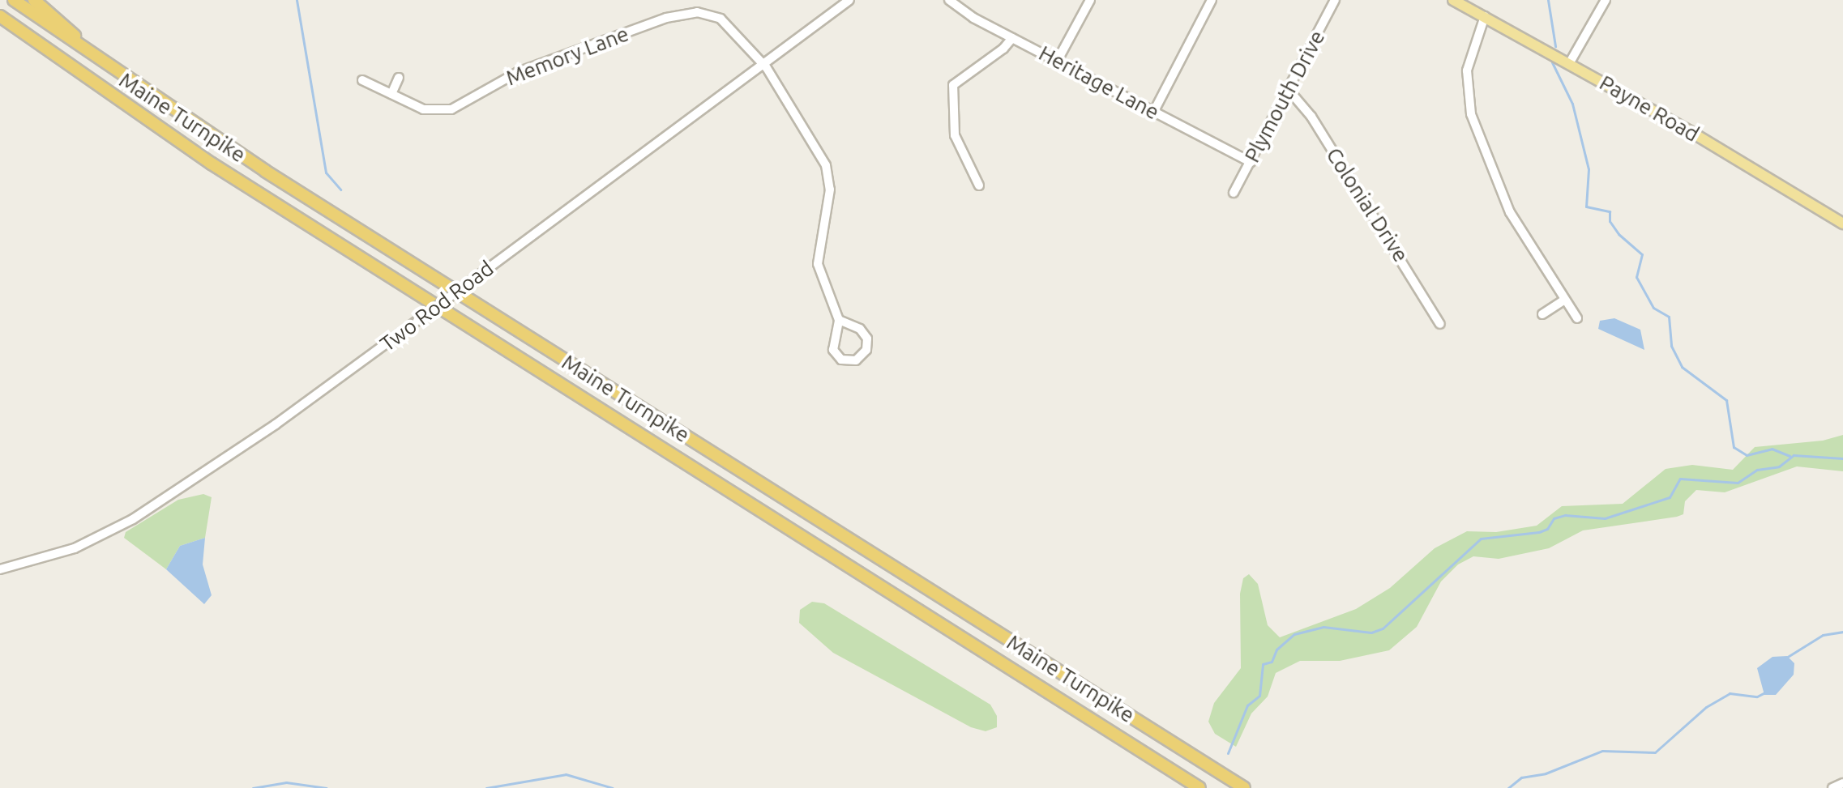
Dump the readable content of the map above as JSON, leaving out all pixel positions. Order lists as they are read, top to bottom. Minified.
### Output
{"streets":{"highway":["Maine Turnpike"],"main road":["Payne Road"],"street":["Memory Lane","Heritage Lane","Plymouth Drive","Colonial Drive","Two Rod Road"]},"crossings":[["Memory Lane","Two Rod Road"],["Heritage Lane","Plymouth Drive"],["Plymouth Drive","Colonial Drive"]]}
